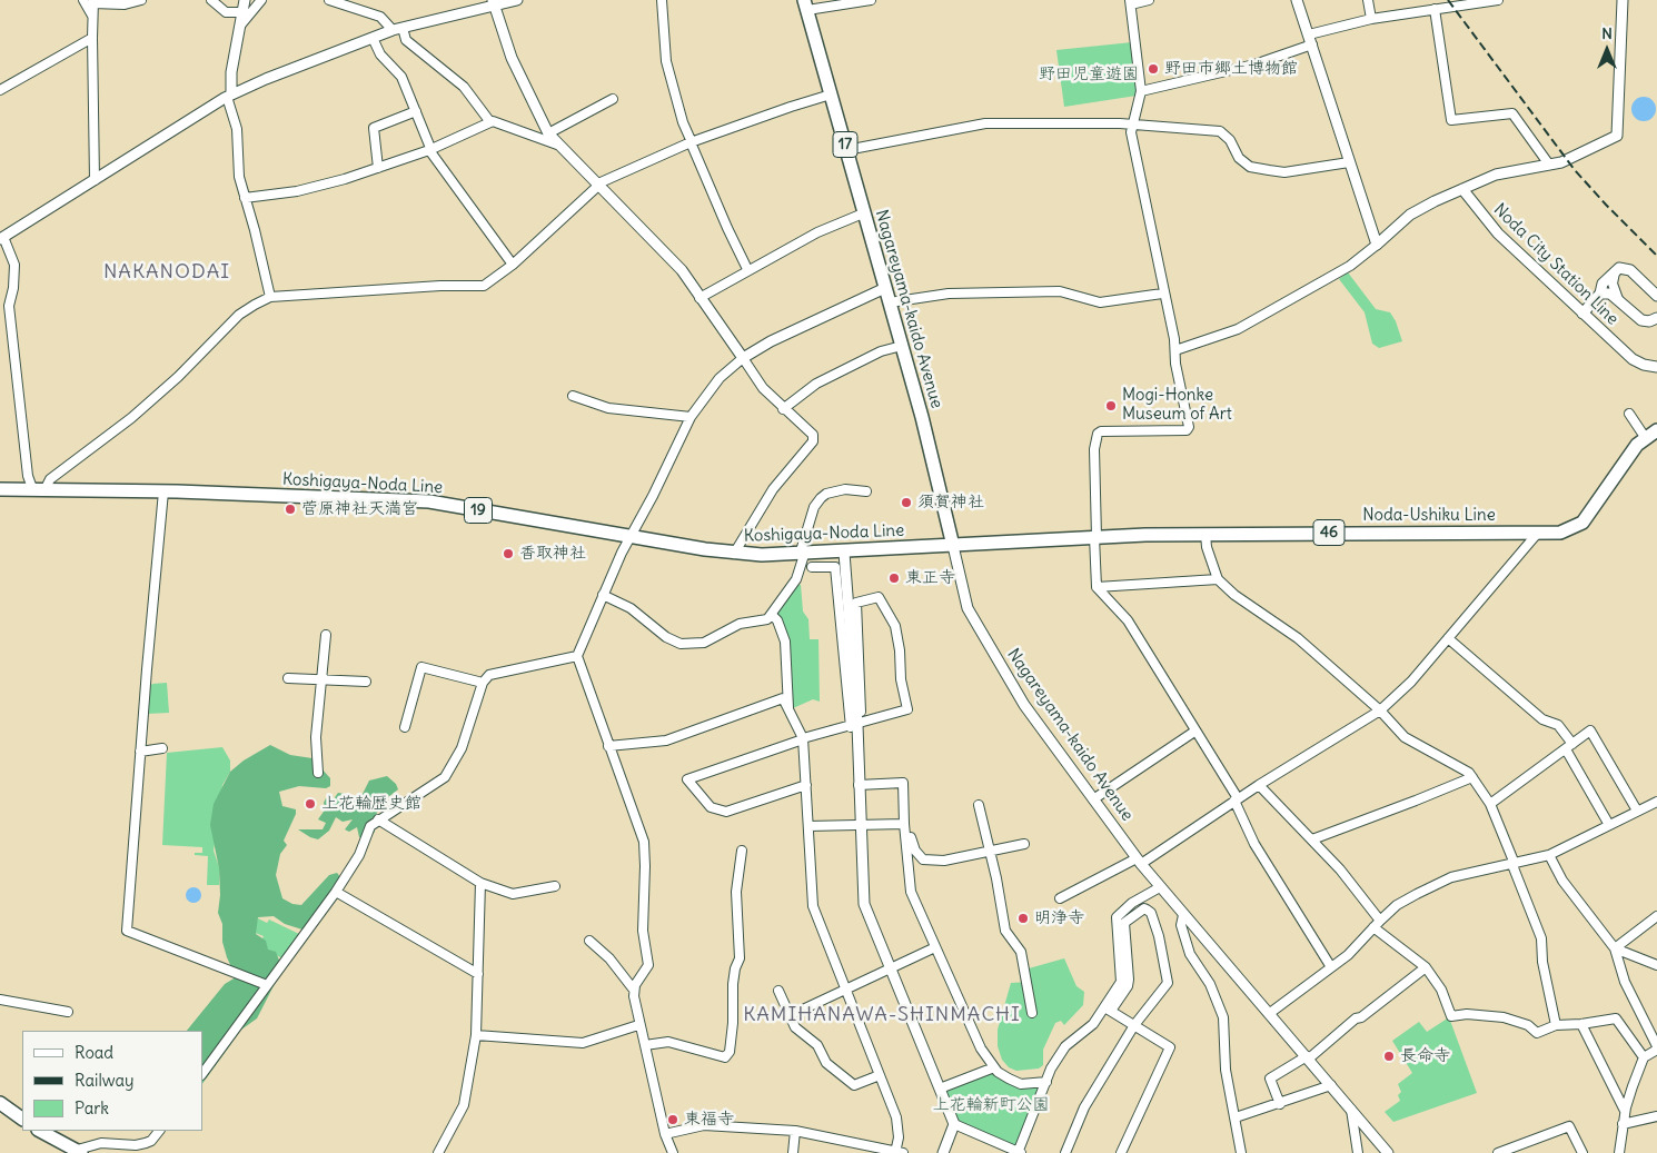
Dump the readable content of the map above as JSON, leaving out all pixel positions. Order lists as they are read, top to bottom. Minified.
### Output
{"streets":{"main road":["17","Nagareyama-kaido Avenue","Koshigaya-Noda Line","19","Noda-Ushiku Line","46"],"street":["Noda City Station Line"]},"crossings":[["Nagareyama-kaido Avenue","Koshigaya-Noda Line"],["Nagareyama-kaido Avenue","Noda-Ushiku Line"],["Koshigaya-Noda Line","Noda-Ushiku Line"]],"districts":["NAKANODAI","KAMIHANAWA-SHINMACHI"],"parks":["野田児童遊園","上花輪新町公園"],"places":["野田市郷土博物館","Mogi-Honke Museum of Art","須賀神社","菅原神社天満宮","香取神社","東正寺","上花輪歴史館","明浄寺","長命寺","東福寺"],"legend":["Road","Railway","Park"],"north":"top"}
